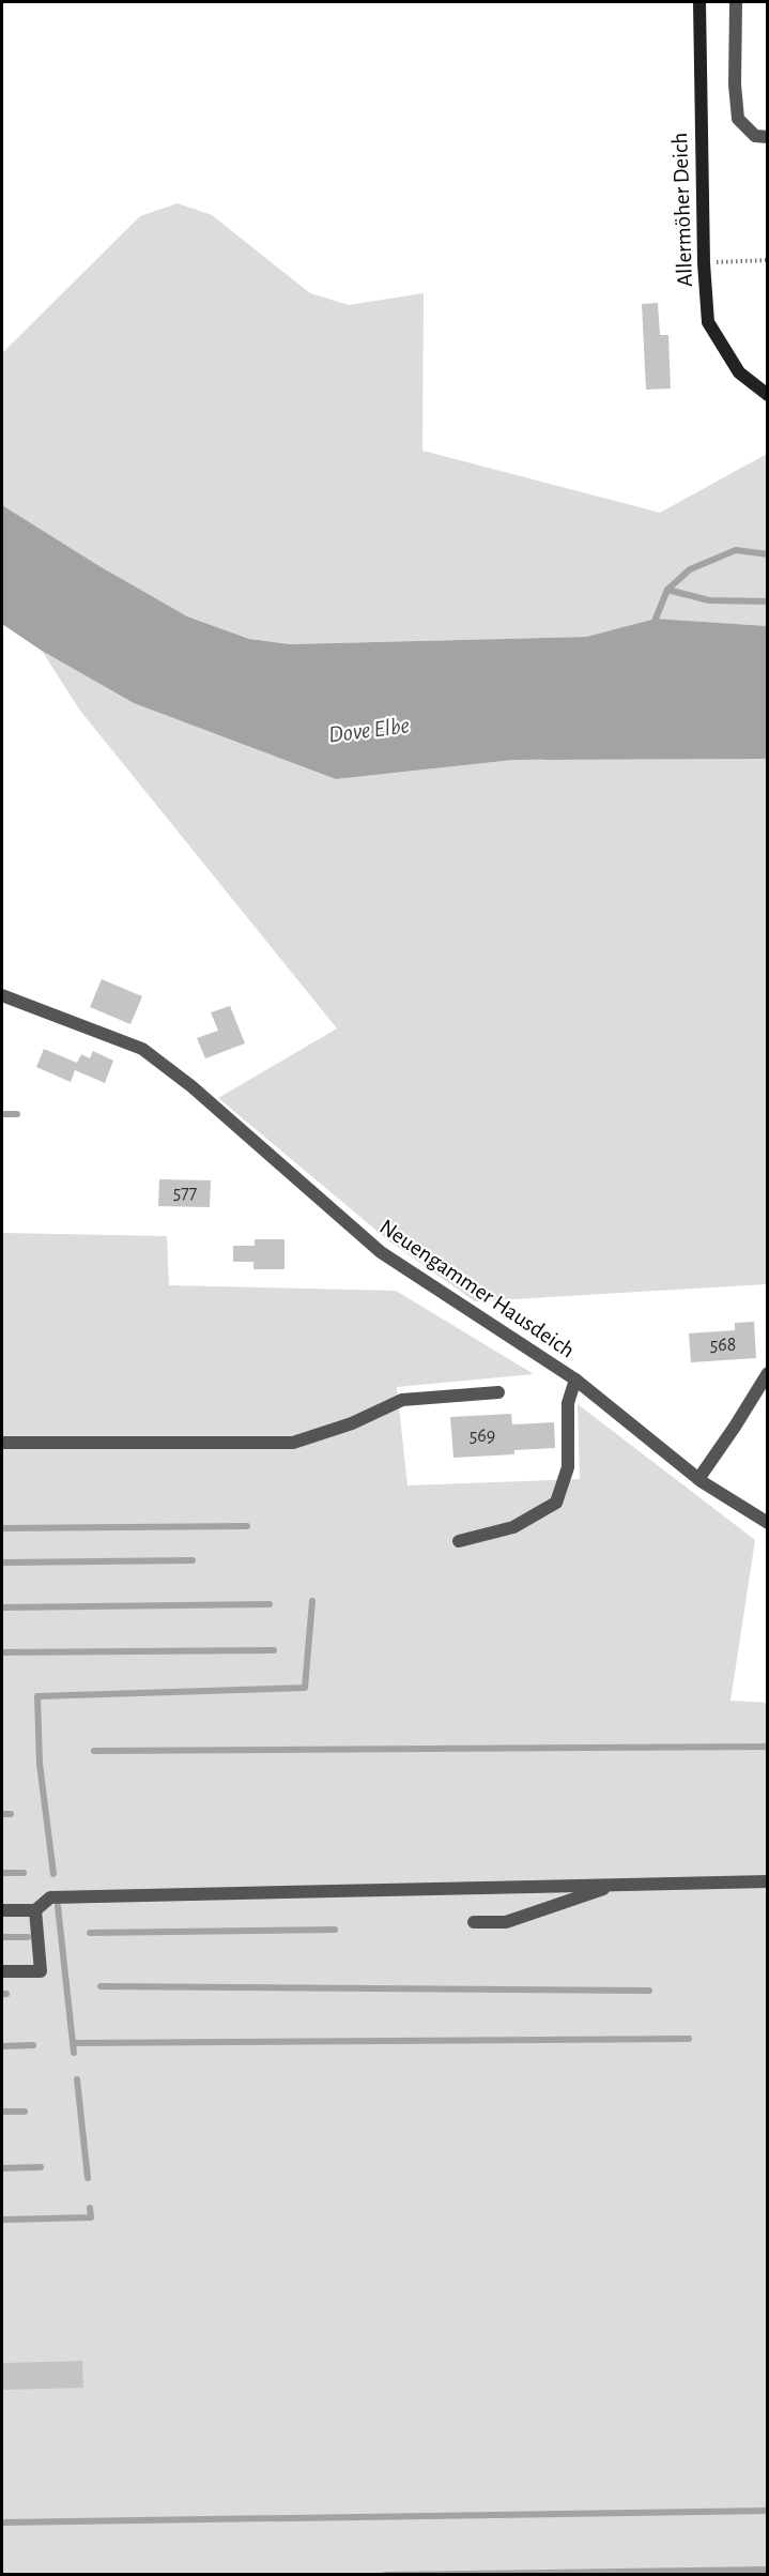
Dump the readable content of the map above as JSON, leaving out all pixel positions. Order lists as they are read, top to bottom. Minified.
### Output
{"streets":{"street":["Allermöher Deich","Neuengammer Hausdeich"]},"water":["Dove Elbe"],"house_numbers":["577","568","569"]}
